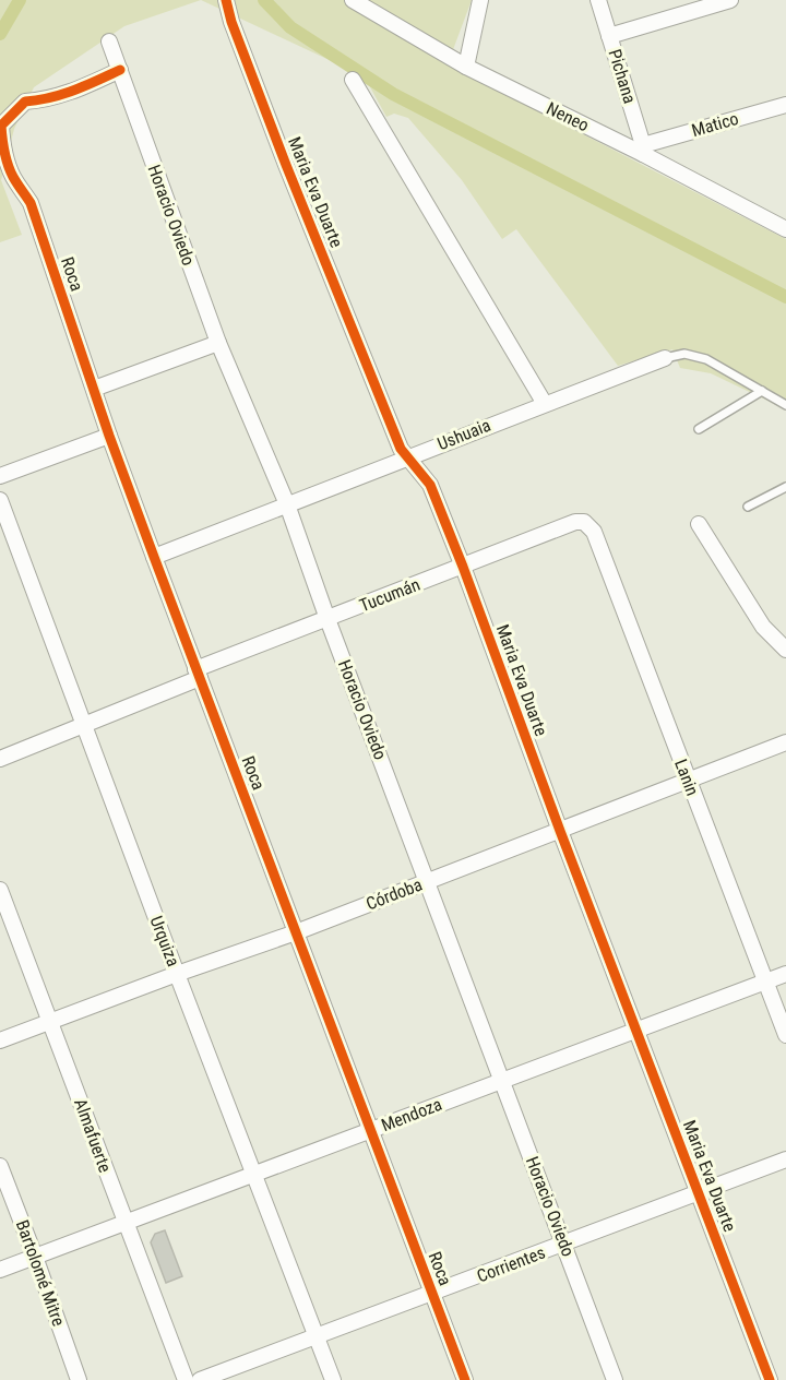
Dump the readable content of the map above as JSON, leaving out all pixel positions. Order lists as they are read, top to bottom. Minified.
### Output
{"streets":{"street":["Pichana","Neneo","Matico","Maria Eva Duarte","Horacio Oviedo","Roca","Ushuaia","Tucumán","Lanin","Córdoba","Urquiza","Mendoza","Almafuerte","Corrientes","Bartolomé Mitre"]},"crossings":[["Pichana","Neneo"],["Pichana","Matico"],["Neneo","Matico"],["Maria Eva Duarte","Ushuaia"],["Maria Eva Duarte","Tucumán"],["Maria Eva Duarte","Córdoba"],["Maria Eva Duarte","Mendoza"],["Maria Eva Duarte","Corrientes"],["Horacio Oviedo","Roca"],["Horacio Oviedo","Ushuaia"],["Horacio Oviedo","Tucumán"],["Horacio Oviedo","Córdoba"],["Horacio Oviedo","Mendoza"],["Horacio Oviedo","Corrientes"],["Roca","Ushuaia"],["Roca","Tucumán"],["Roca","Córdoba"],["Roca","Mendoza"],["Roca","Corrientes"],["Tucumán","Lanin"],["Tucumán","Urquiza"],["Lanin","Córdoba"],["Lanin","Mendoza"],["Córdoba","Urquiza"],["Córdoba","Almafuerte"],["Urquiza","Mendoza"],["Urquiza","Corrientes"],["Mendoza","Almafuerte"],["Mendoza","Bartolomé Mitre"]]}
